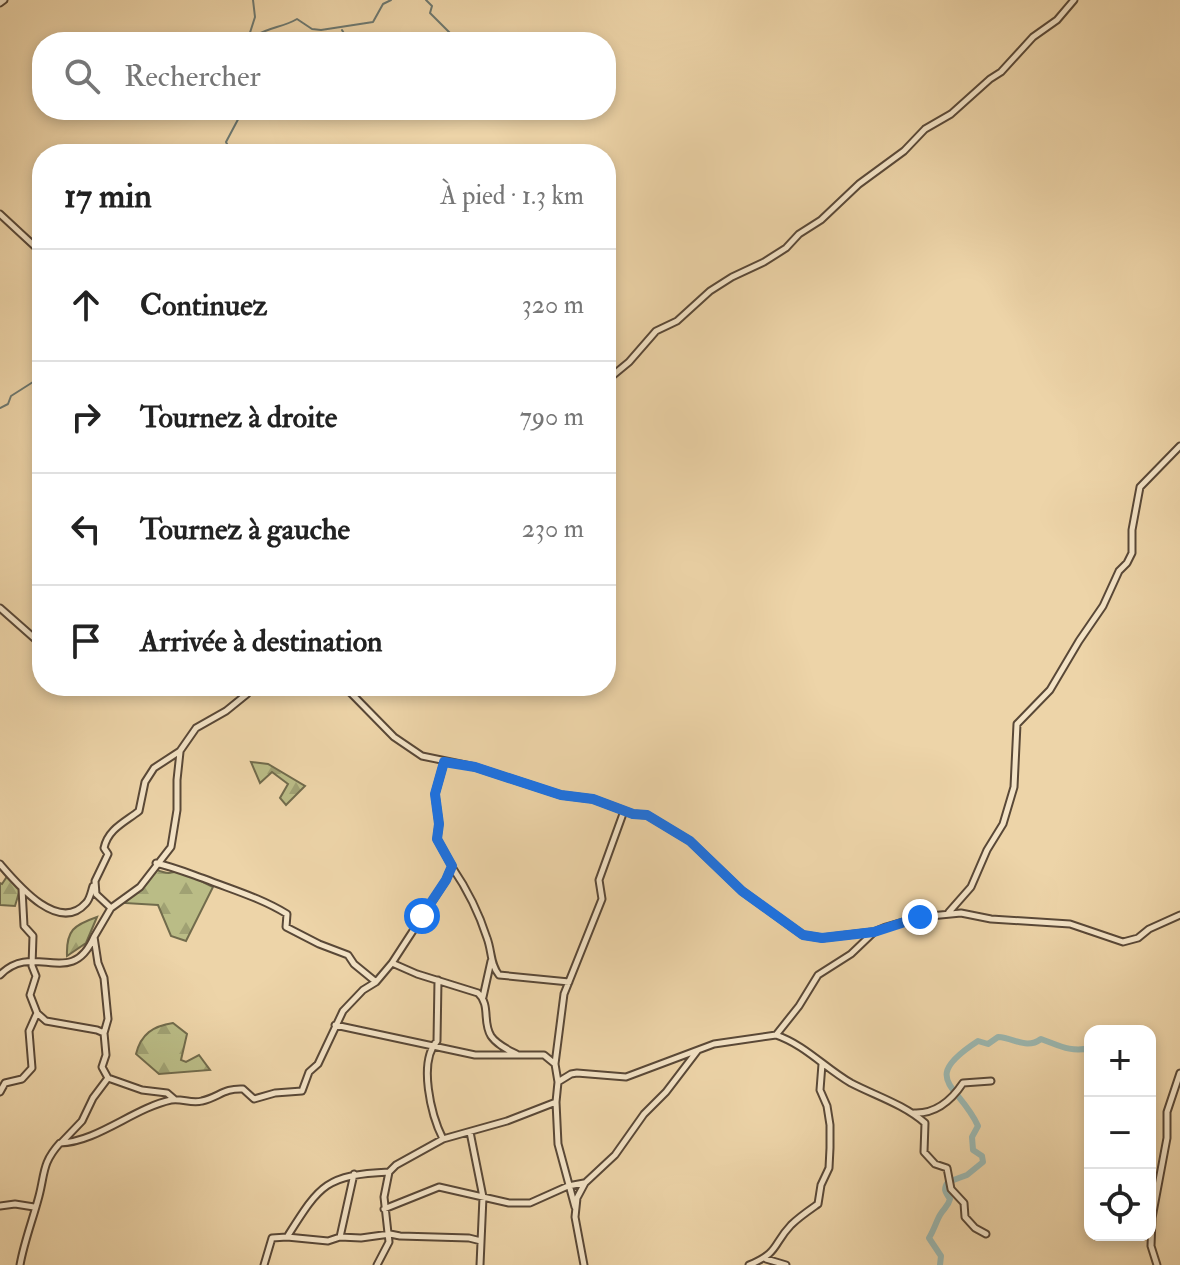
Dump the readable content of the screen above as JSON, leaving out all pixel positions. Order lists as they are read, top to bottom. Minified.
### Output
{"page":{"search":"Rechercher","heading":["17 min","À pied · 1.3 km"],"list":[["Continuez","320 m"],["Tournez à droite","790 m"],["Tournez à gauche","230 m"],"Arrivée à destination"],"map_buttons":["+","−"]}}
